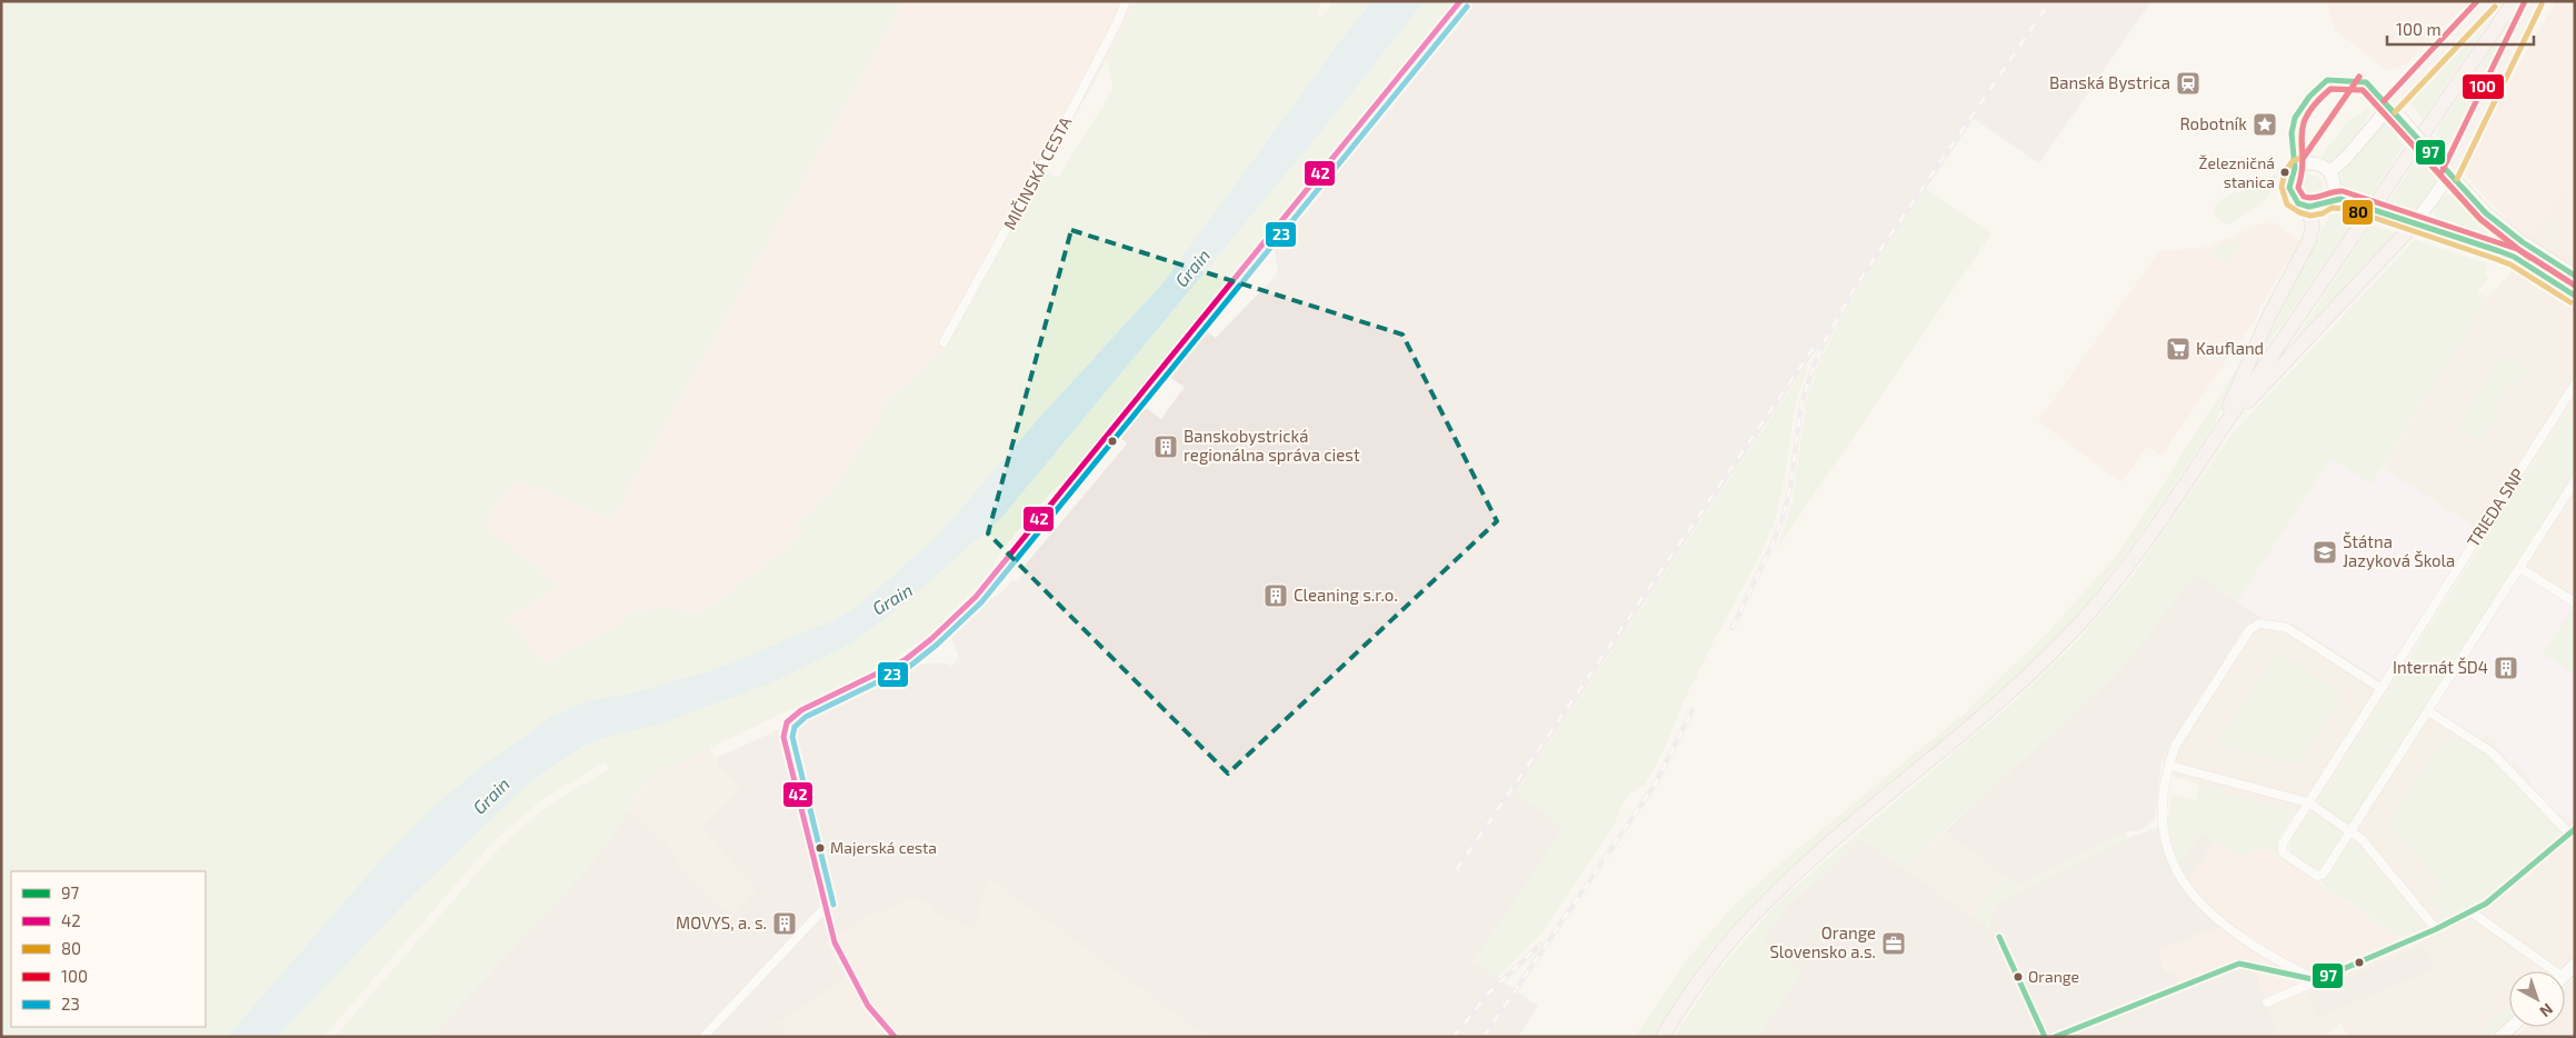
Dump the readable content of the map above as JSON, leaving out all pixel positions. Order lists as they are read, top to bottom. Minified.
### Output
{"streets":{"street":["MIČINSKÁ CESTA","TRIEDA SNP"]},"water":["Grain"],"places":{"station":["Banská Bystrica"],"place":["Robotník"],"other":["Železničná stanica","Majerská cesta","Orange"],"supermarket":["Kaufland"],"building":["Banskobystrická regionálna správa ciest","Cleaning s.r.o.","Internát ŠD4","MOVYS, a. s."],"school or university":["Štátna Jazyková Škola"],"office":["Orange Slovensko a.s."]},"lines":["transit line 42","transit line 100","transit line 80","transit line 23","transit line 97"],"legend":["97","42","80","100","23"],"scale_bar":"100 m","north":"bottom right"}
